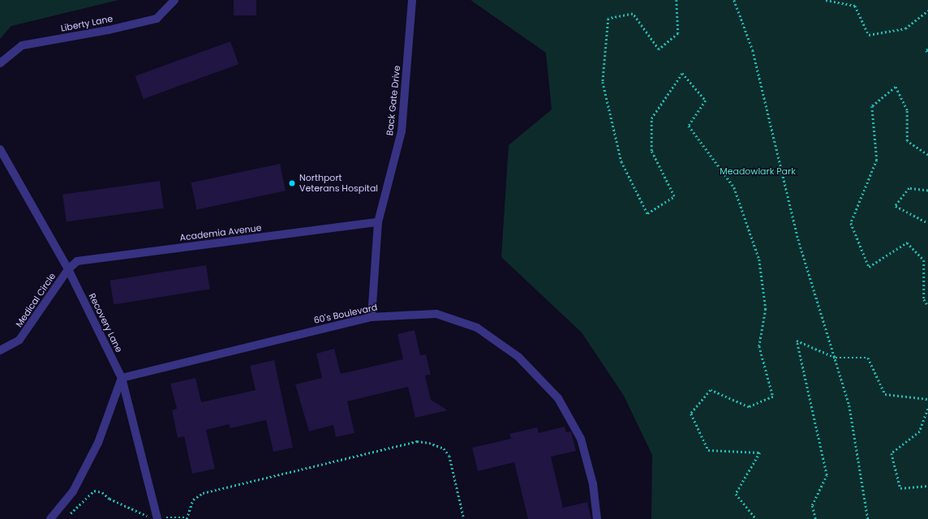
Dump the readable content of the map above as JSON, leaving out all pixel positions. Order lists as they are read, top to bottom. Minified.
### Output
{"streets":{"lane":["Liberty Lane","Back Gate Drive","Academia Avenue","Medical Circle","60's Boulevard","Recovery Lane"]},"crossings":[["Back Gate Drive","Academia Avenue"],["Back Gate Drive","60's Boulevard"],["Academia Avenue","Medical Circle"],["Academia Avenue","Recovery Lane"],["Medical Circle","Recovery Lane"],["60's Boulevard","Recovery Lane"]],"parks":["Meadowlark Park"],"places":["Northport Veterans Hospital"]}
